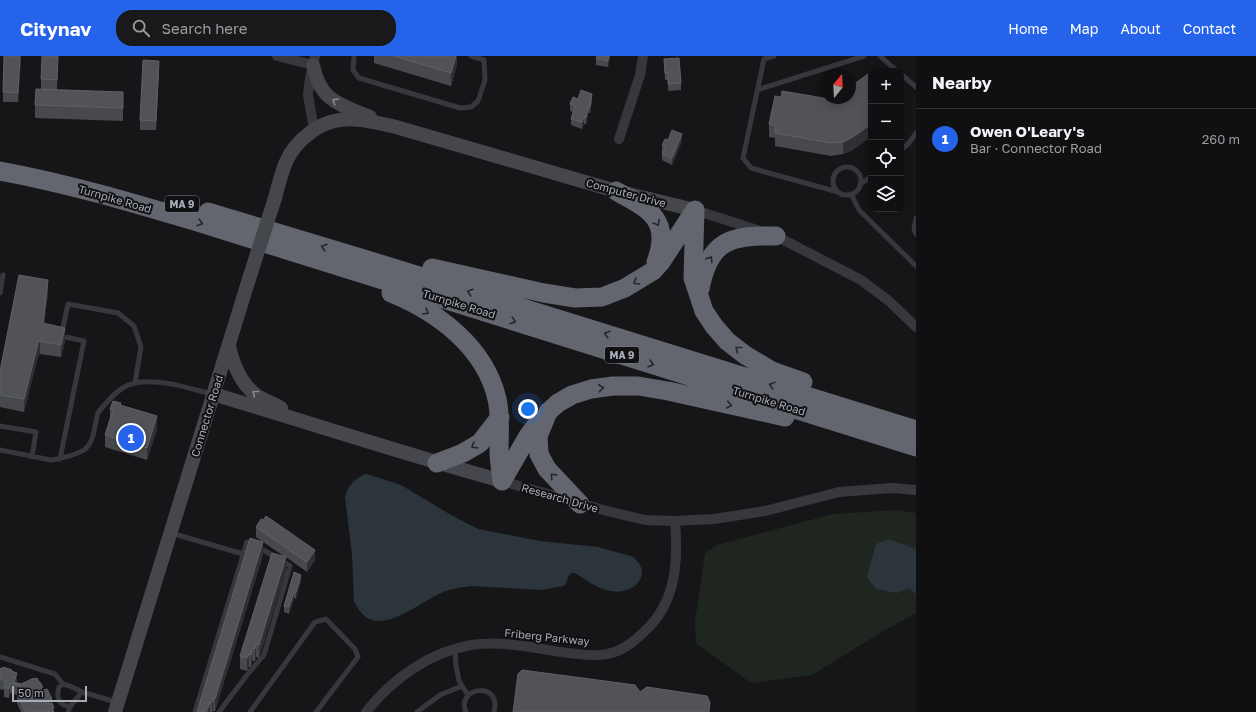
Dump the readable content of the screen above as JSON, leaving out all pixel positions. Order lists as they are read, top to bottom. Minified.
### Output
{"streets":{"highway":["Turnpike Road","MA 9"],"street":["Computer Drive","Connector Road","Research Drive","Friberg Parkway"]},"crossings":[["Computer Drive","Connector Road"],["Connector Road","Research Drive"],["Research Drive","Friberg Parkway"]],"scale_bar":"50 m","north":"top","page":{"header":"Citynav","search":"Search here","nav":["Home","Map","About","Contact"],"heading":"Nearby","map_buttons":["+","−"],"list":[{"mark":"1","name":"Owen O'Leary's","note":"Bar · Connector Road","value":"260 m"}],"pins":"1","scale":"50 m"}}
